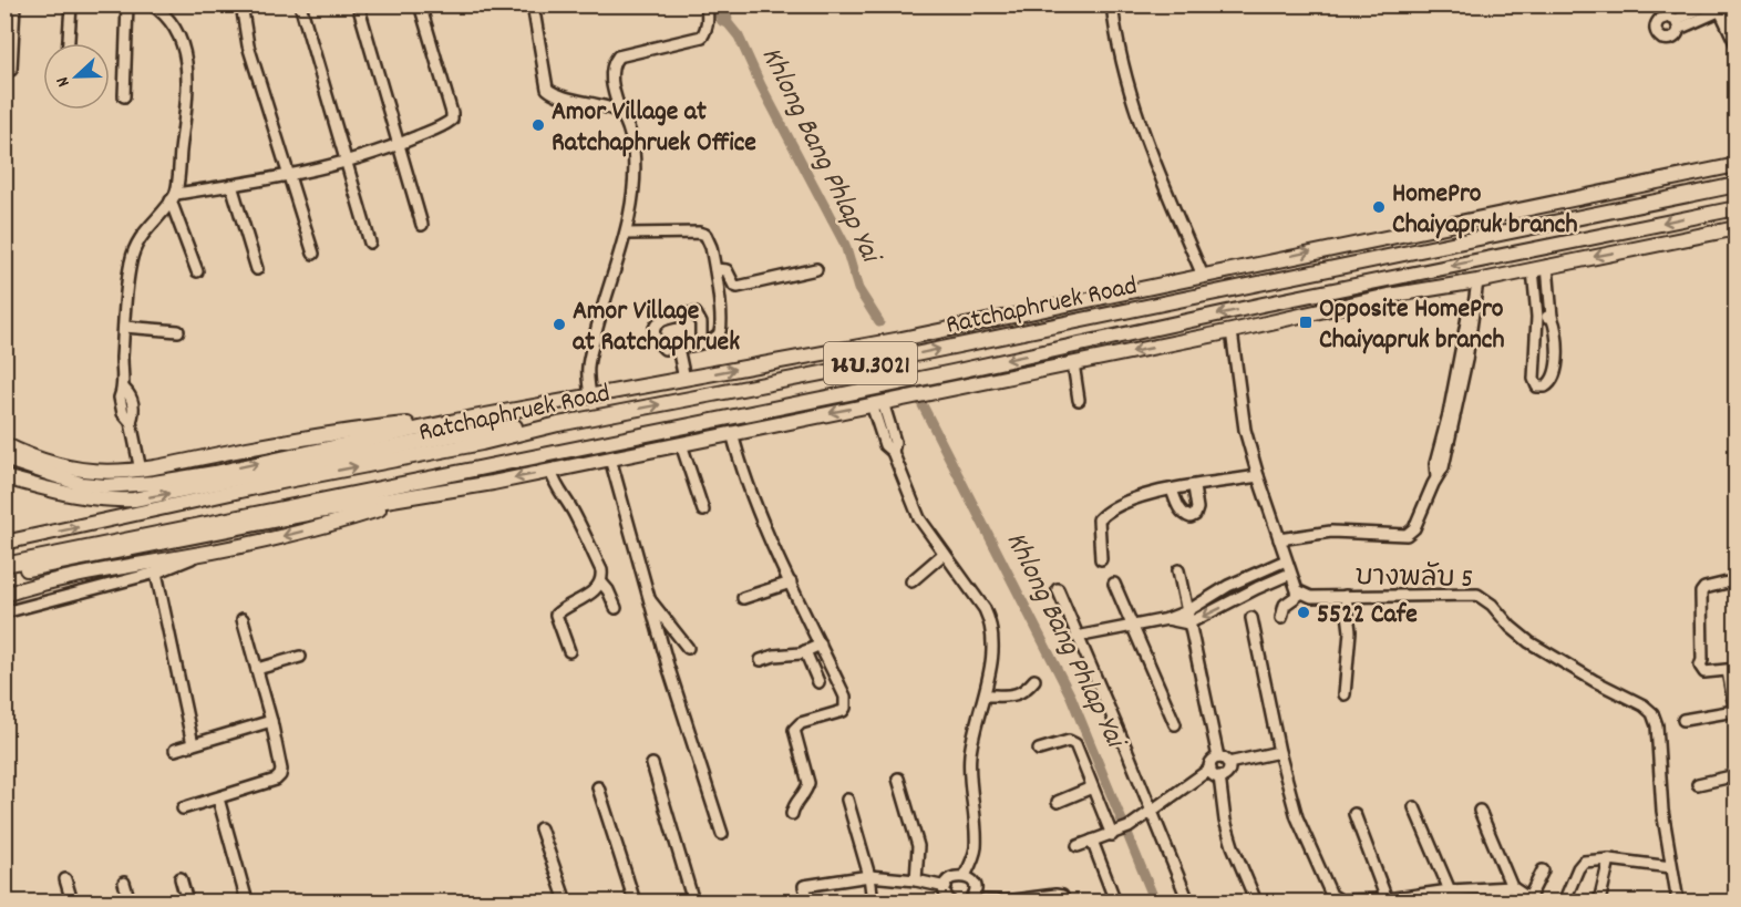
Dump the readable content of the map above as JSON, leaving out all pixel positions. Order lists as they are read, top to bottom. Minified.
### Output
{"streets":{"main road":["Ratchaphruek Road","นบ.3021"],"street":["บางพลับ 5"]},"water":["Khlong Bang Phlap Yai"],"places":{"other":["Amor Village at Ratchaphruek Office","HomePro Chaiyapruk branch","Amor Village at Ratchaphruek","5522 Cafe"],"transit":["Opposite HomePro Chaiyapruk branch"]},"north":"left"}
